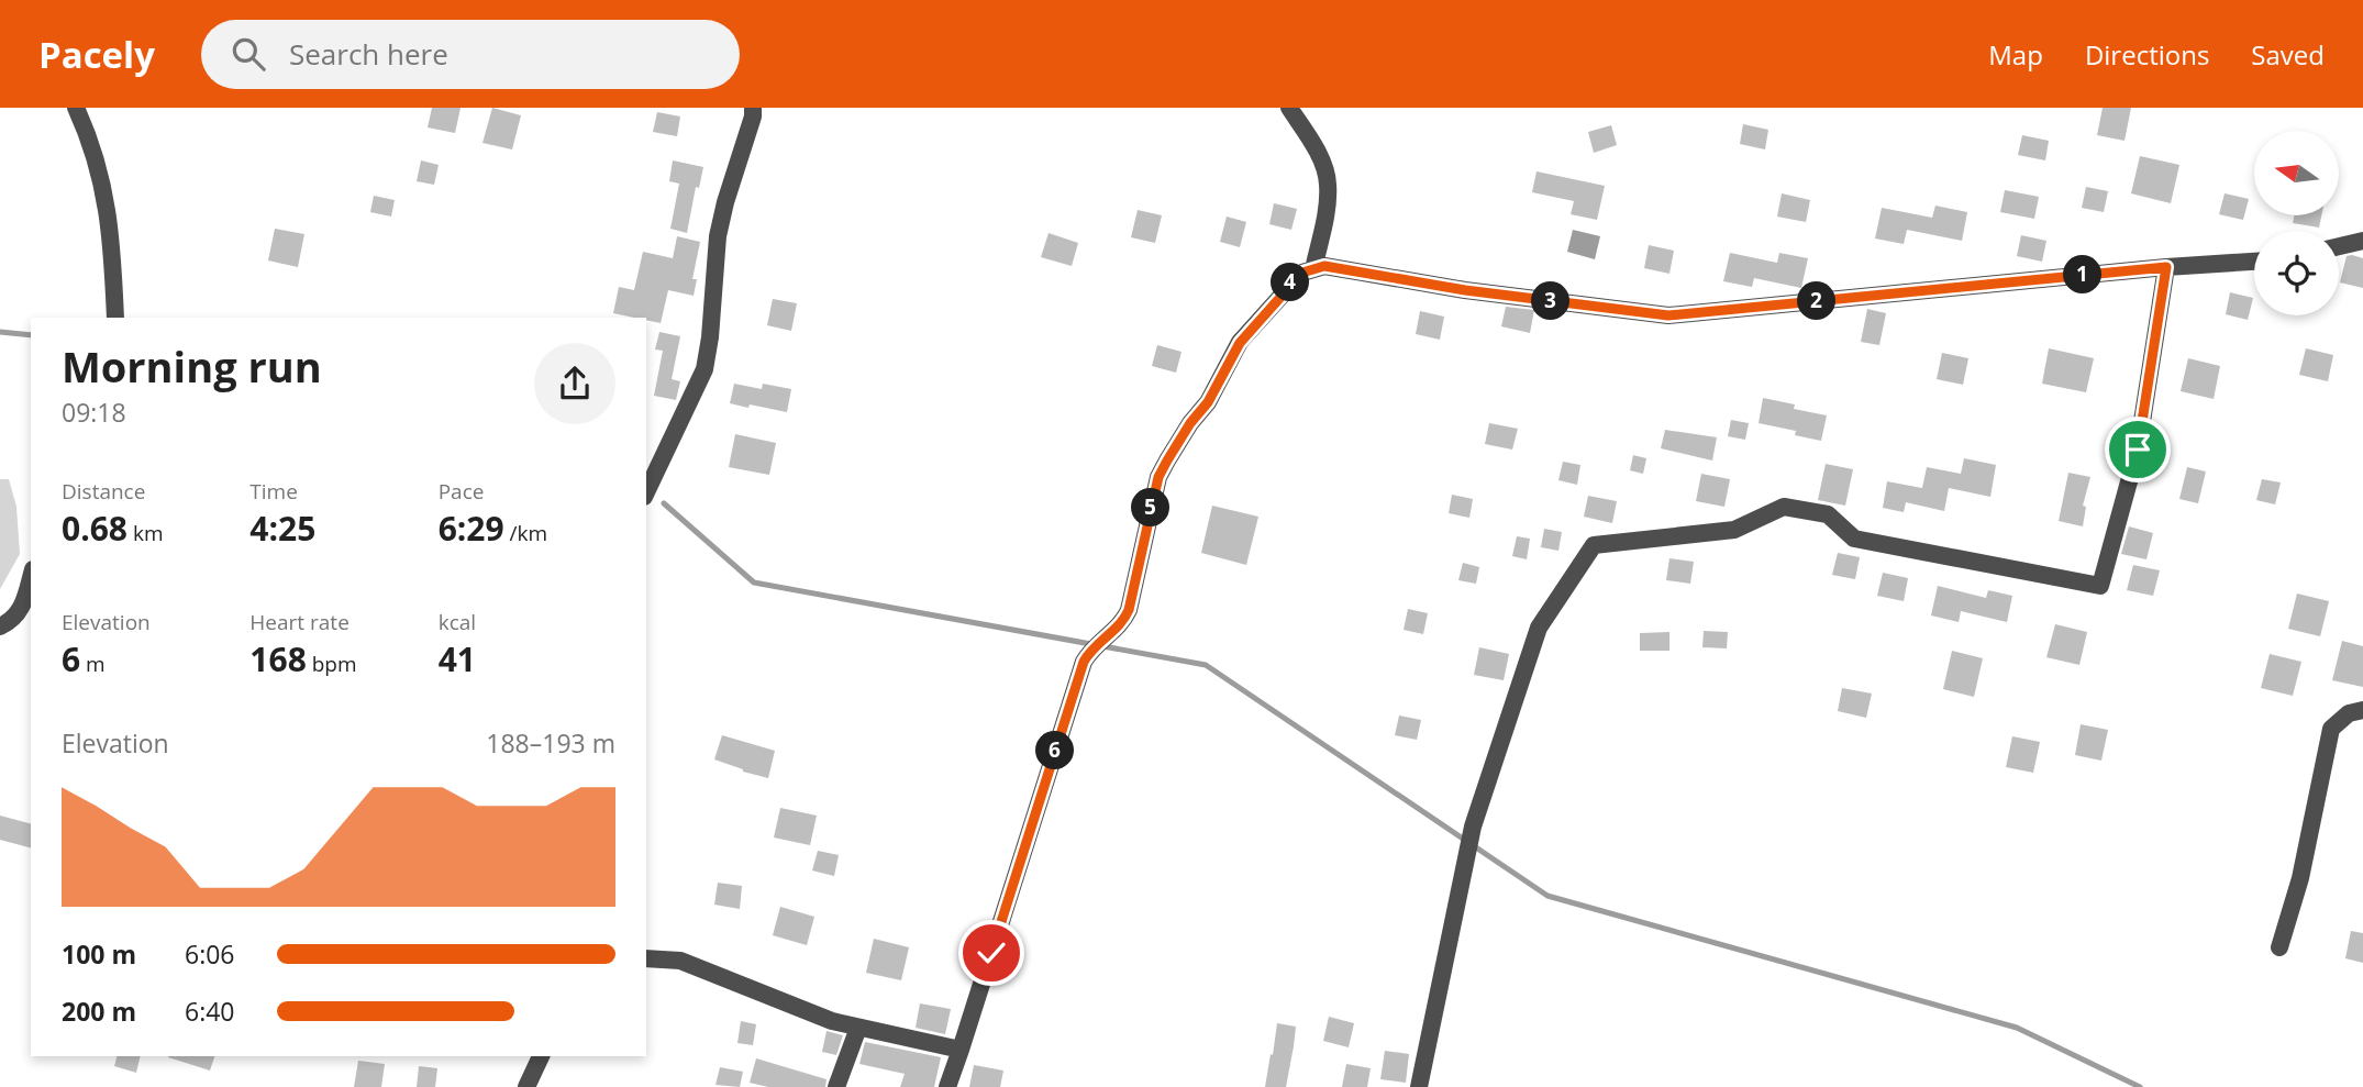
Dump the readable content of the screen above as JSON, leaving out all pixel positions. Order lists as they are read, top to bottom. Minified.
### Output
{"north":"left","page":{"header":"Pacely","search":"Search here","nav":["Map","Directions","Saved"],"pins":["1","4","2","3","5","6"],"heading":["Morning run","09:18"],"stats":[["Distance","0.68 km"],["Time","4:25"],["Pace","6:29 /km"],["Elevation","6 m"],["Heart rate","168 bpm"],["kcal","41"]],"chart":["Elevation","188–193 m"],"list":[{"name":"100 m","note":"6:06"},{"name":"200 m","note":"6:40"}]}}
